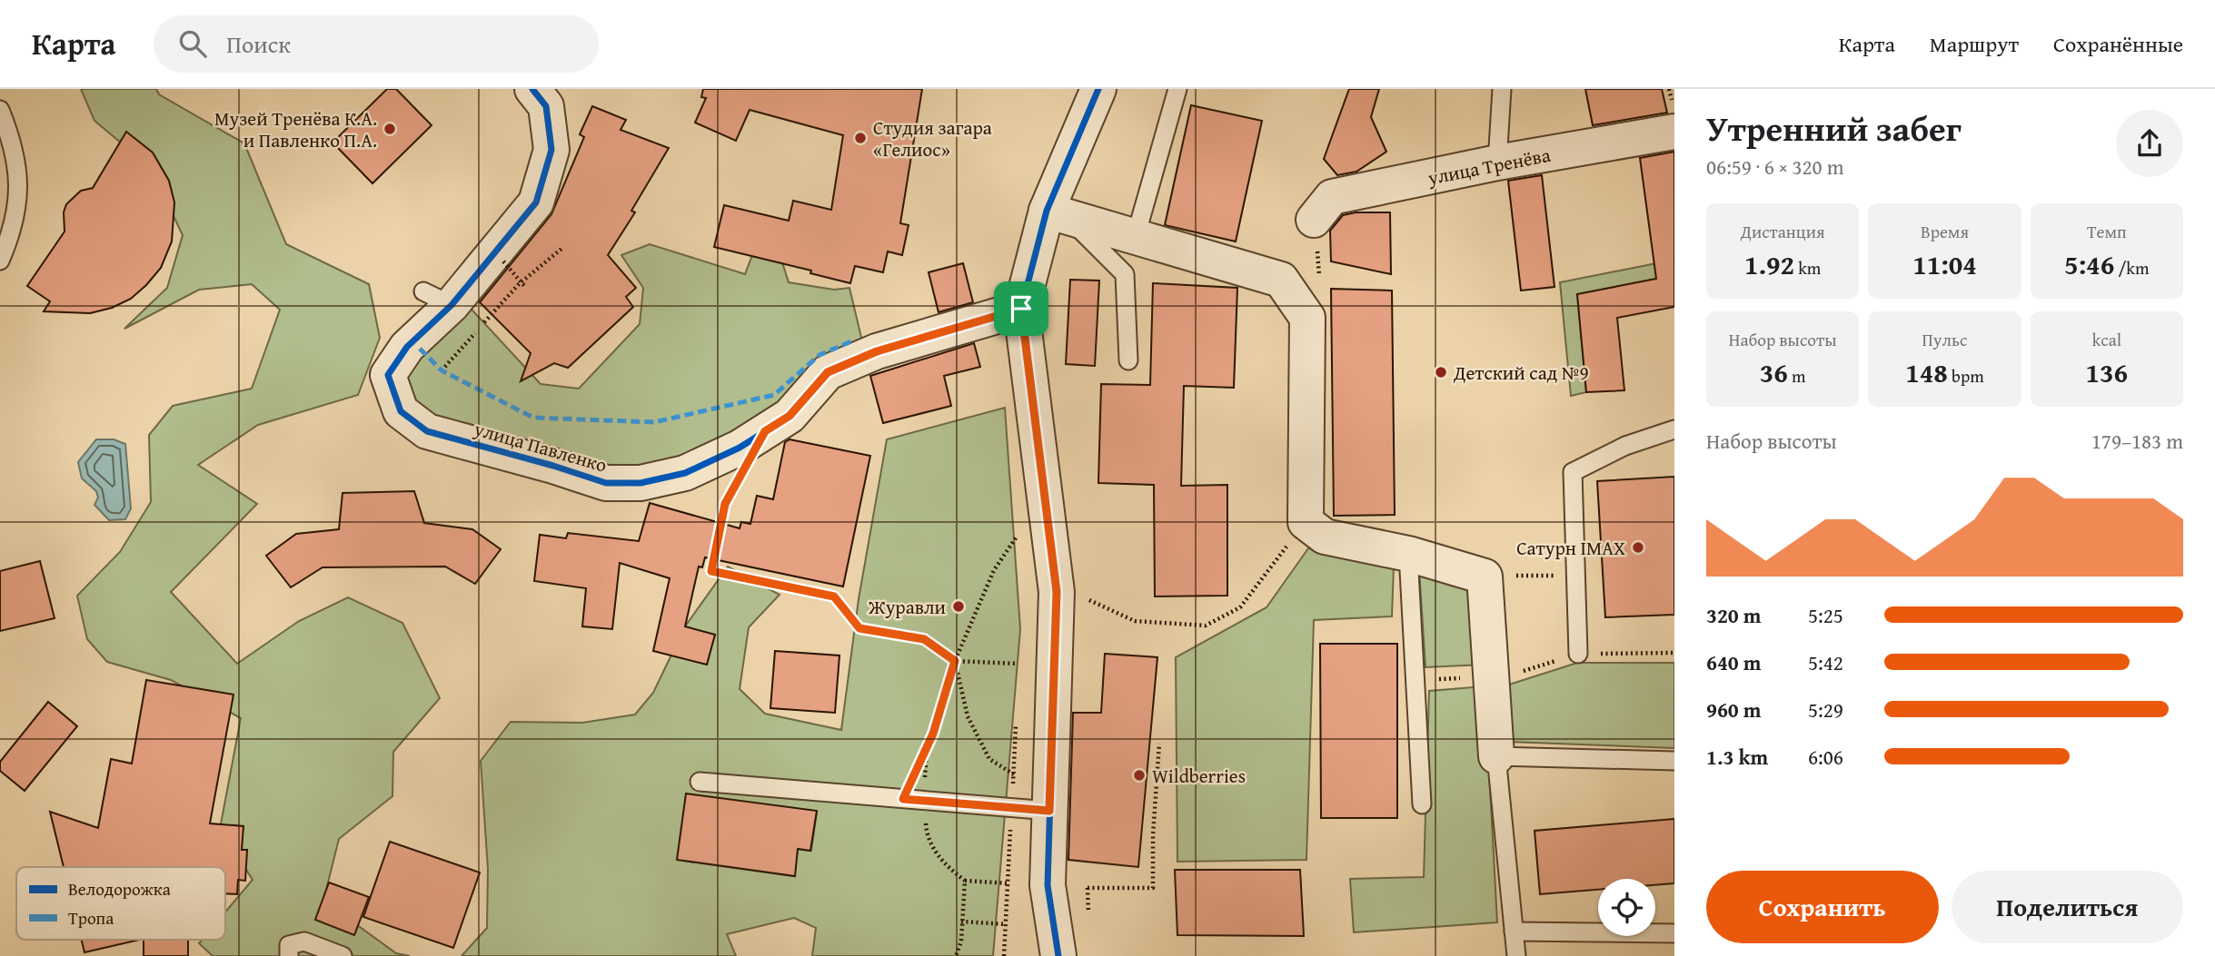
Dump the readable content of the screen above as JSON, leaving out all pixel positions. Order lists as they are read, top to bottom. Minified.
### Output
{"streets":{"street":["улица Тренёва","улица Павленко"]},"places":["Музей Тренёва К.А. и Павленко П.А.","Студия загара «Гелиос»","Детский сад №9","Сатурн IMAX","Журавли","Wildberries"],"legend":["Велодорожка","Тропа"],"page":{"header":"Карта","search":"Поиск","nav":["Карта","Маршрут","Сохранённые"],"heading":["Утренний забег","06:59 · 6 × 320 m"],"stats":[["Дистанция","1.92 km"],["Время","11:04"],["Темп","5:46 /km"],["Набор высоты","36 m"],["Пульс","148 bpm"],["kcal","136"]],"chart":["Набор высоты","179–183 m"],"list":[{"name":"320 m","note":"5:25"},{"name":"640 m","note":"5:42"},{"name":"960 m","note":"5:29"},{"name":"1.3 km","note":"6:06"}],"buttons":["Сохранить","Поделиться"]}}
